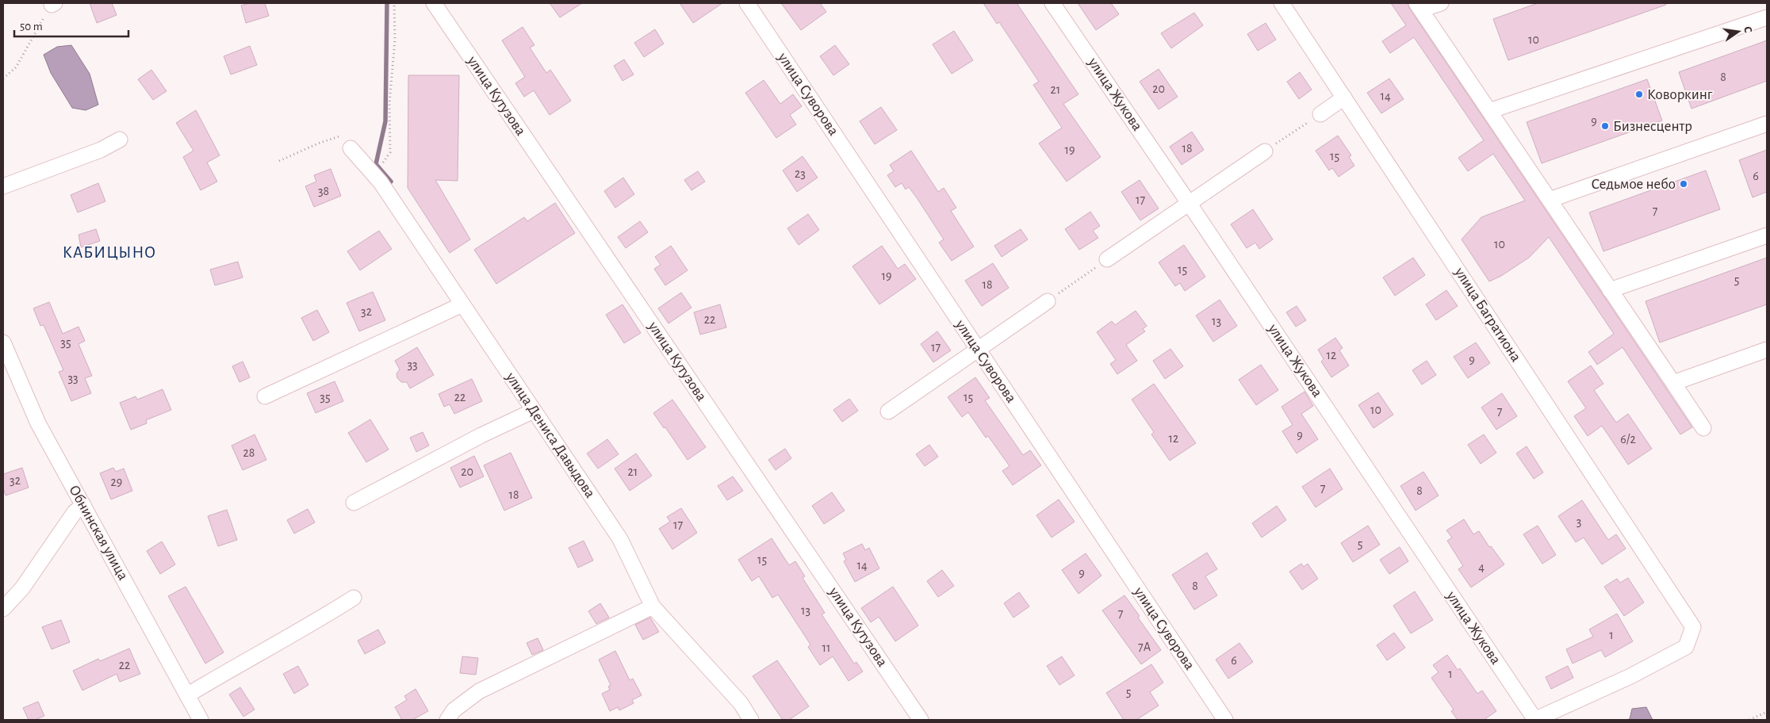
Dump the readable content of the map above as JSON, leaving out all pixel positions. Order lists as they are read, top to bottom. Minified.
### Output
{"streets":{"street":["улица Суворова","улица Жукова","улица Кутузова","улица Багратиона","улица Дениса Давыдова","Обнинская улица"]},"crossings":[["улица Жукова","улица Багратиона"]],"districts":["КАБИЦЫНО"],"places":["Коворкинг","Бизнесцентр","Седьмое небо"],"house_numbers":["10","8","20","21","14","9","18","19","15","23","6","38","17","7","10","15","19","5","18","32","22","13","35","17","12","9","33","33","35","22","15","10","7","9","12","6/2","28","20","21","32","29","7","8","18","3","17","5","15","14","4","9","8","13","7","1","7А","11","6","22","1","5"],"scale_bar":"50 m","north":"right"}
